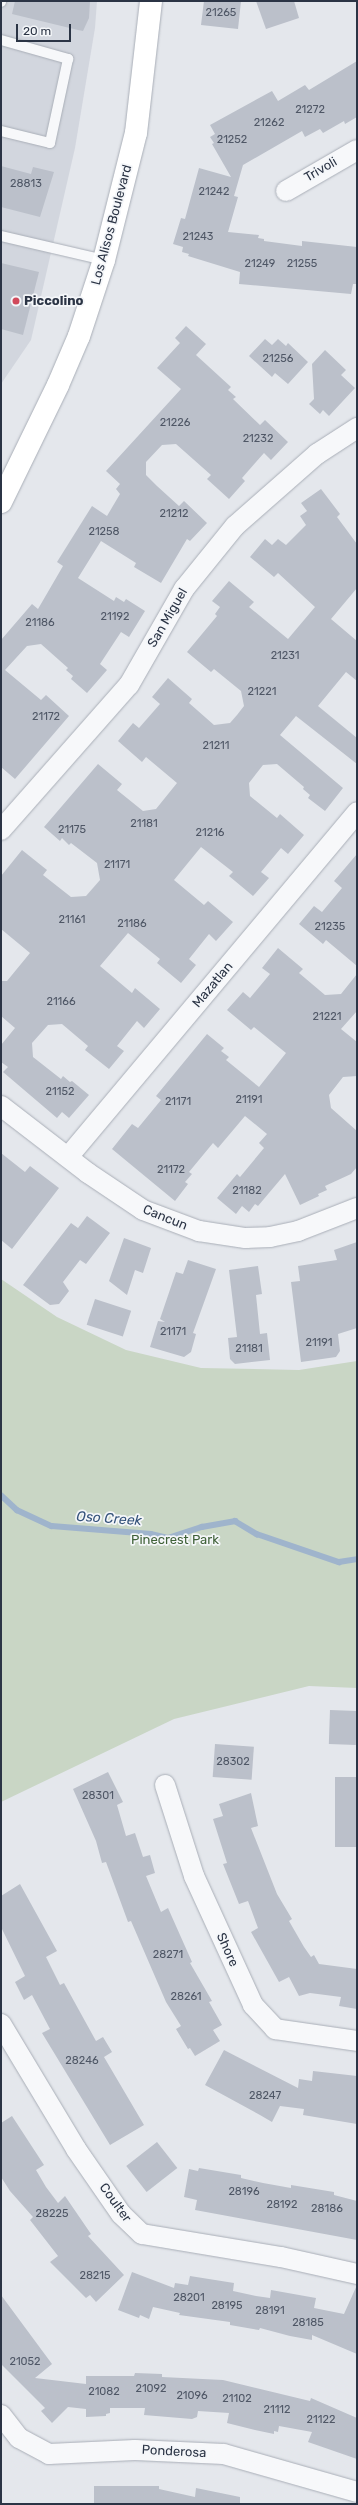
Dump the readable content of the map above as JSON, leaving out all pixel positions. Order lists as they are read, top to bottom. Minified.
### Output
{"streets":{"main road":["Los Alisos Boulevard"],"street":["Trivoli","San Miguel","Mazatlan","Cancun","Shore","Coulter","Ponderosa"]},"crossings":[["Mazatlan","Cancun"]],"water":["Oso Creek"],"parks":["Pinecrest Park"],"places":["Piccolino"],"house_numbers":["21265","21272","21262","21252","28813","21242","21243","21249","21255","21256","21226","21232","21212","21258","21192","21186","21231","21221","21172","21211","21181","21175","21216","21171","21161","21186","21235","21166","21221","21152","21191","21171","21172","21182","21171","21191","21181","28302","28301","28271","28261","28246","28247","28196","28192","28186","28225","28215","28201","28195","28191","28185","21052","21092","21082","21096","21102","21112","21122"],"scale_bar":"20 m"}
